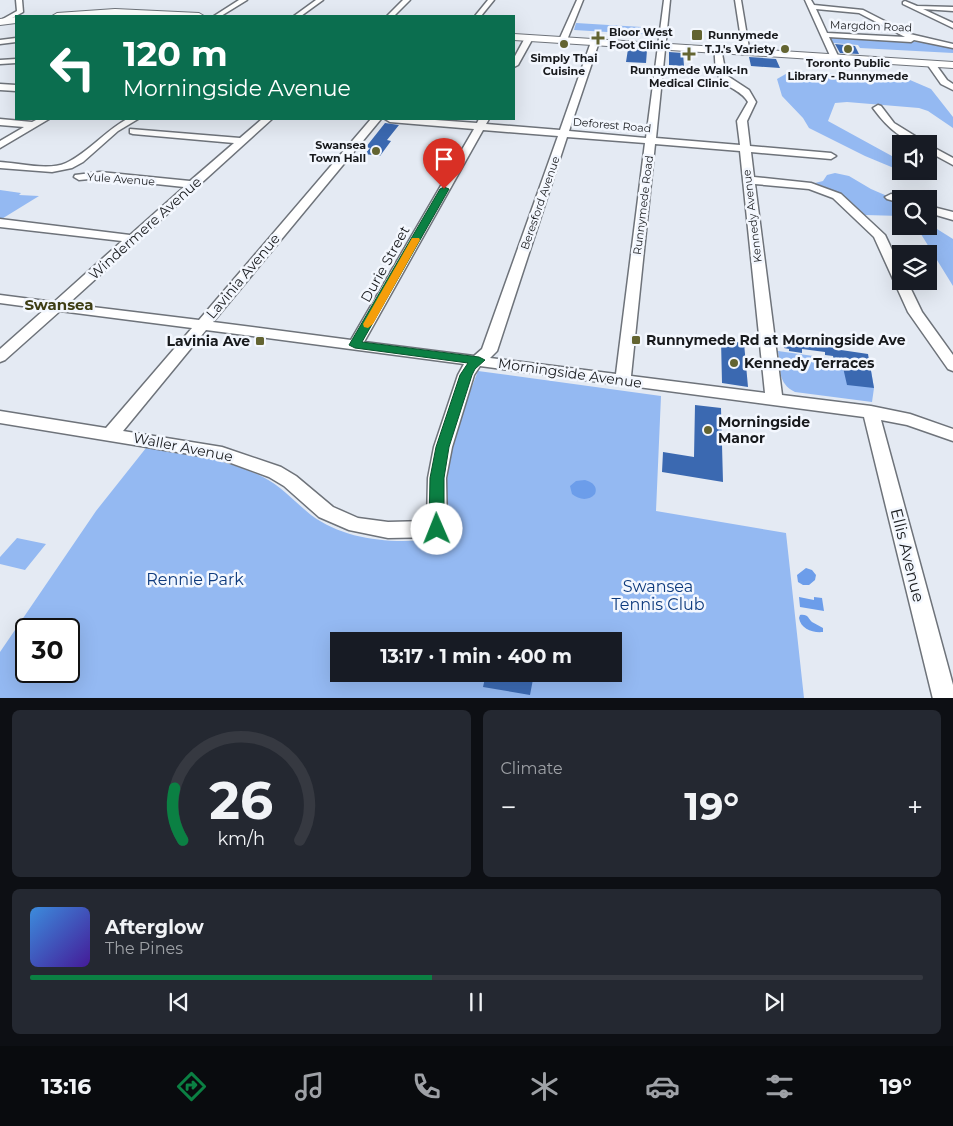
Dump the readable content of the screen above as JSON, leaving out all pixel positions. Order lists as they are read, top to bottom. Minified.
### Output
{"streets":{"street":["Margdon Road","Deforest Road","Yule Avenue","Beresford Avenue","Runnymede Road","Kennedy Avenue","Windermere Avenue","Durie Street","Lavinia Avenue","Morningside Avenue","Waller Avenue","Ellis Avenue"]},"crossings":[["Deforest Road","Beresford Avenue"],["Deforest Road","Runnymede Road"],["Deforest Road","Kennedy Avenue"],["Deforest Road","Durie Street"],["Yule Avenue","Windermere Avenue"],["Beresford Avenue","Morningside Avenue"],["Beresford Avenue","Waller Avenue"],["Runnymede Road","Morningside Avenue"],["Kennedy Avenue","Morningside Avenue"],["Windermere Avenue","Morningside Avenue"],["Durie Street","Morningside Avenue"],["Lavinia Avenue","Morningside Avenue"],["Lavinia Avenue","Waller Avenue"],["Morningside Avenue","Ellis Avenue"]],"districts":["Swansea"],"parks":["Rennie Park","Swansea Tennis Club"],"places":{"transit":["Runnymede","Runnymede Rd at Morningside Ave","Lavinia Ave"],"health":["Bloor West Foot Clinic","Runnymede Walk-In Medical Clinic"],"other":["Simply Thai Cuisine","T.J.'s Variety","Toronto Public Library - Runnymede","Swansea Town Hall","Kennedy Terraces","Morningside Manor"]},"page":{"turn":["120 m","Morningside Avenue"],"limit":"30","trip":"13:17 · 1 min · 400 m","tile":"Climate","heat":["−","19°","+"],"song":["Afterglow","The Pines"],"tabs":["13:16","19°"],"gauge":["26","km/h"]}}
